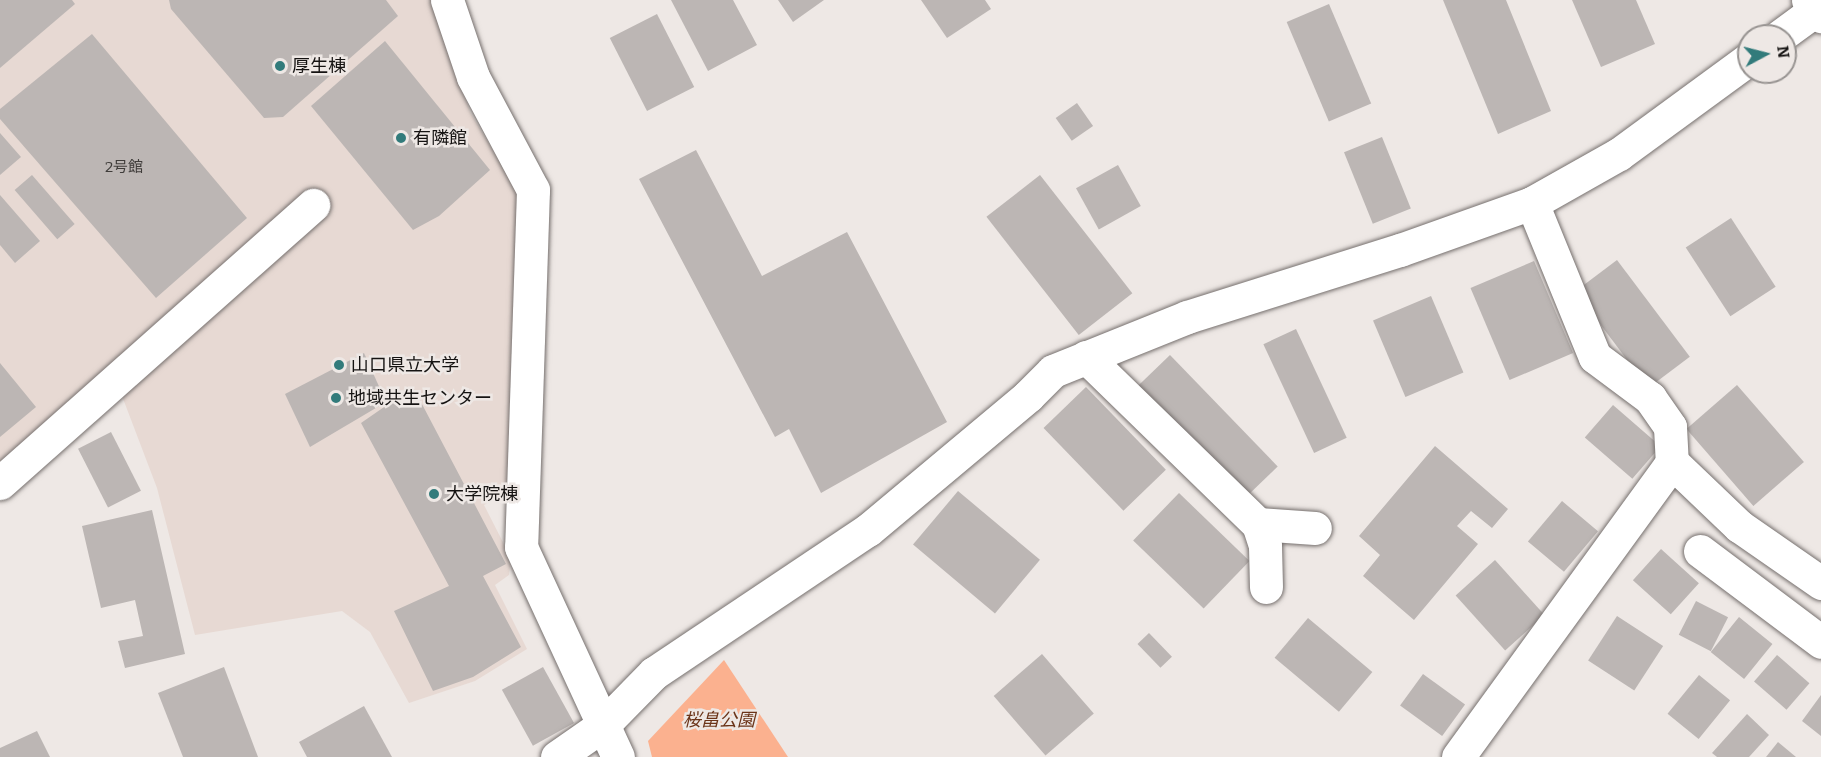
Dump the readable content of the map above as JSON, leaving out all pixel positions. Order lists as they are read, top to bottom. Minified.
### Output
{"parks":["桜畠公園"],"places":["厚生棟","有隣館","山口県立大学","地域共生センター","大学院棟"],"house_numbers":["2号館"],"north":"right"}
